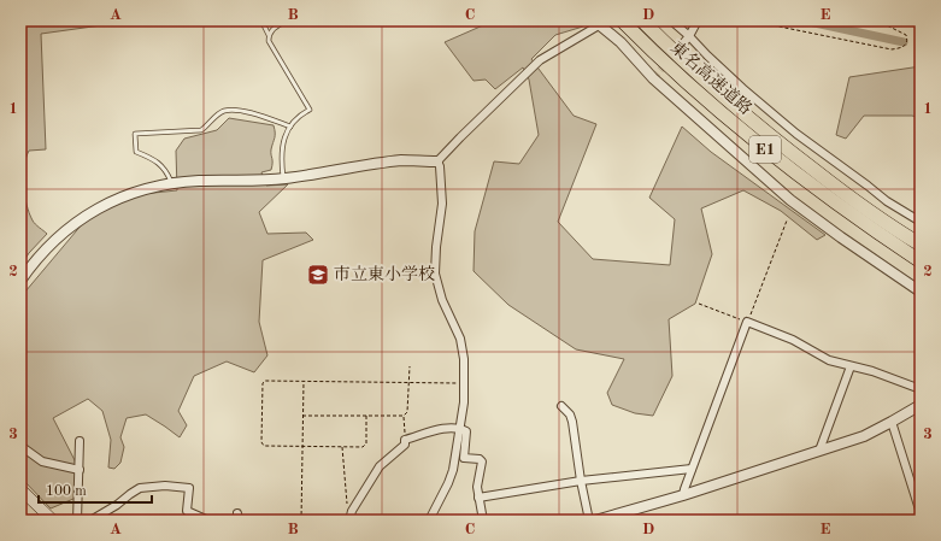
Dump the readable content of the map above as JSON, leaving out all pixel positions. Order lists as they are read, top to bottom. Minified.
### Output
{"streets":{"highway":["東名高速道路","E1"]},"places":{"school or university":["市立東小学校"]},"scale_bar":"100 m","grid":{"columns":["A","B","C","D","E"],"rows":["1","2","3"]}}
